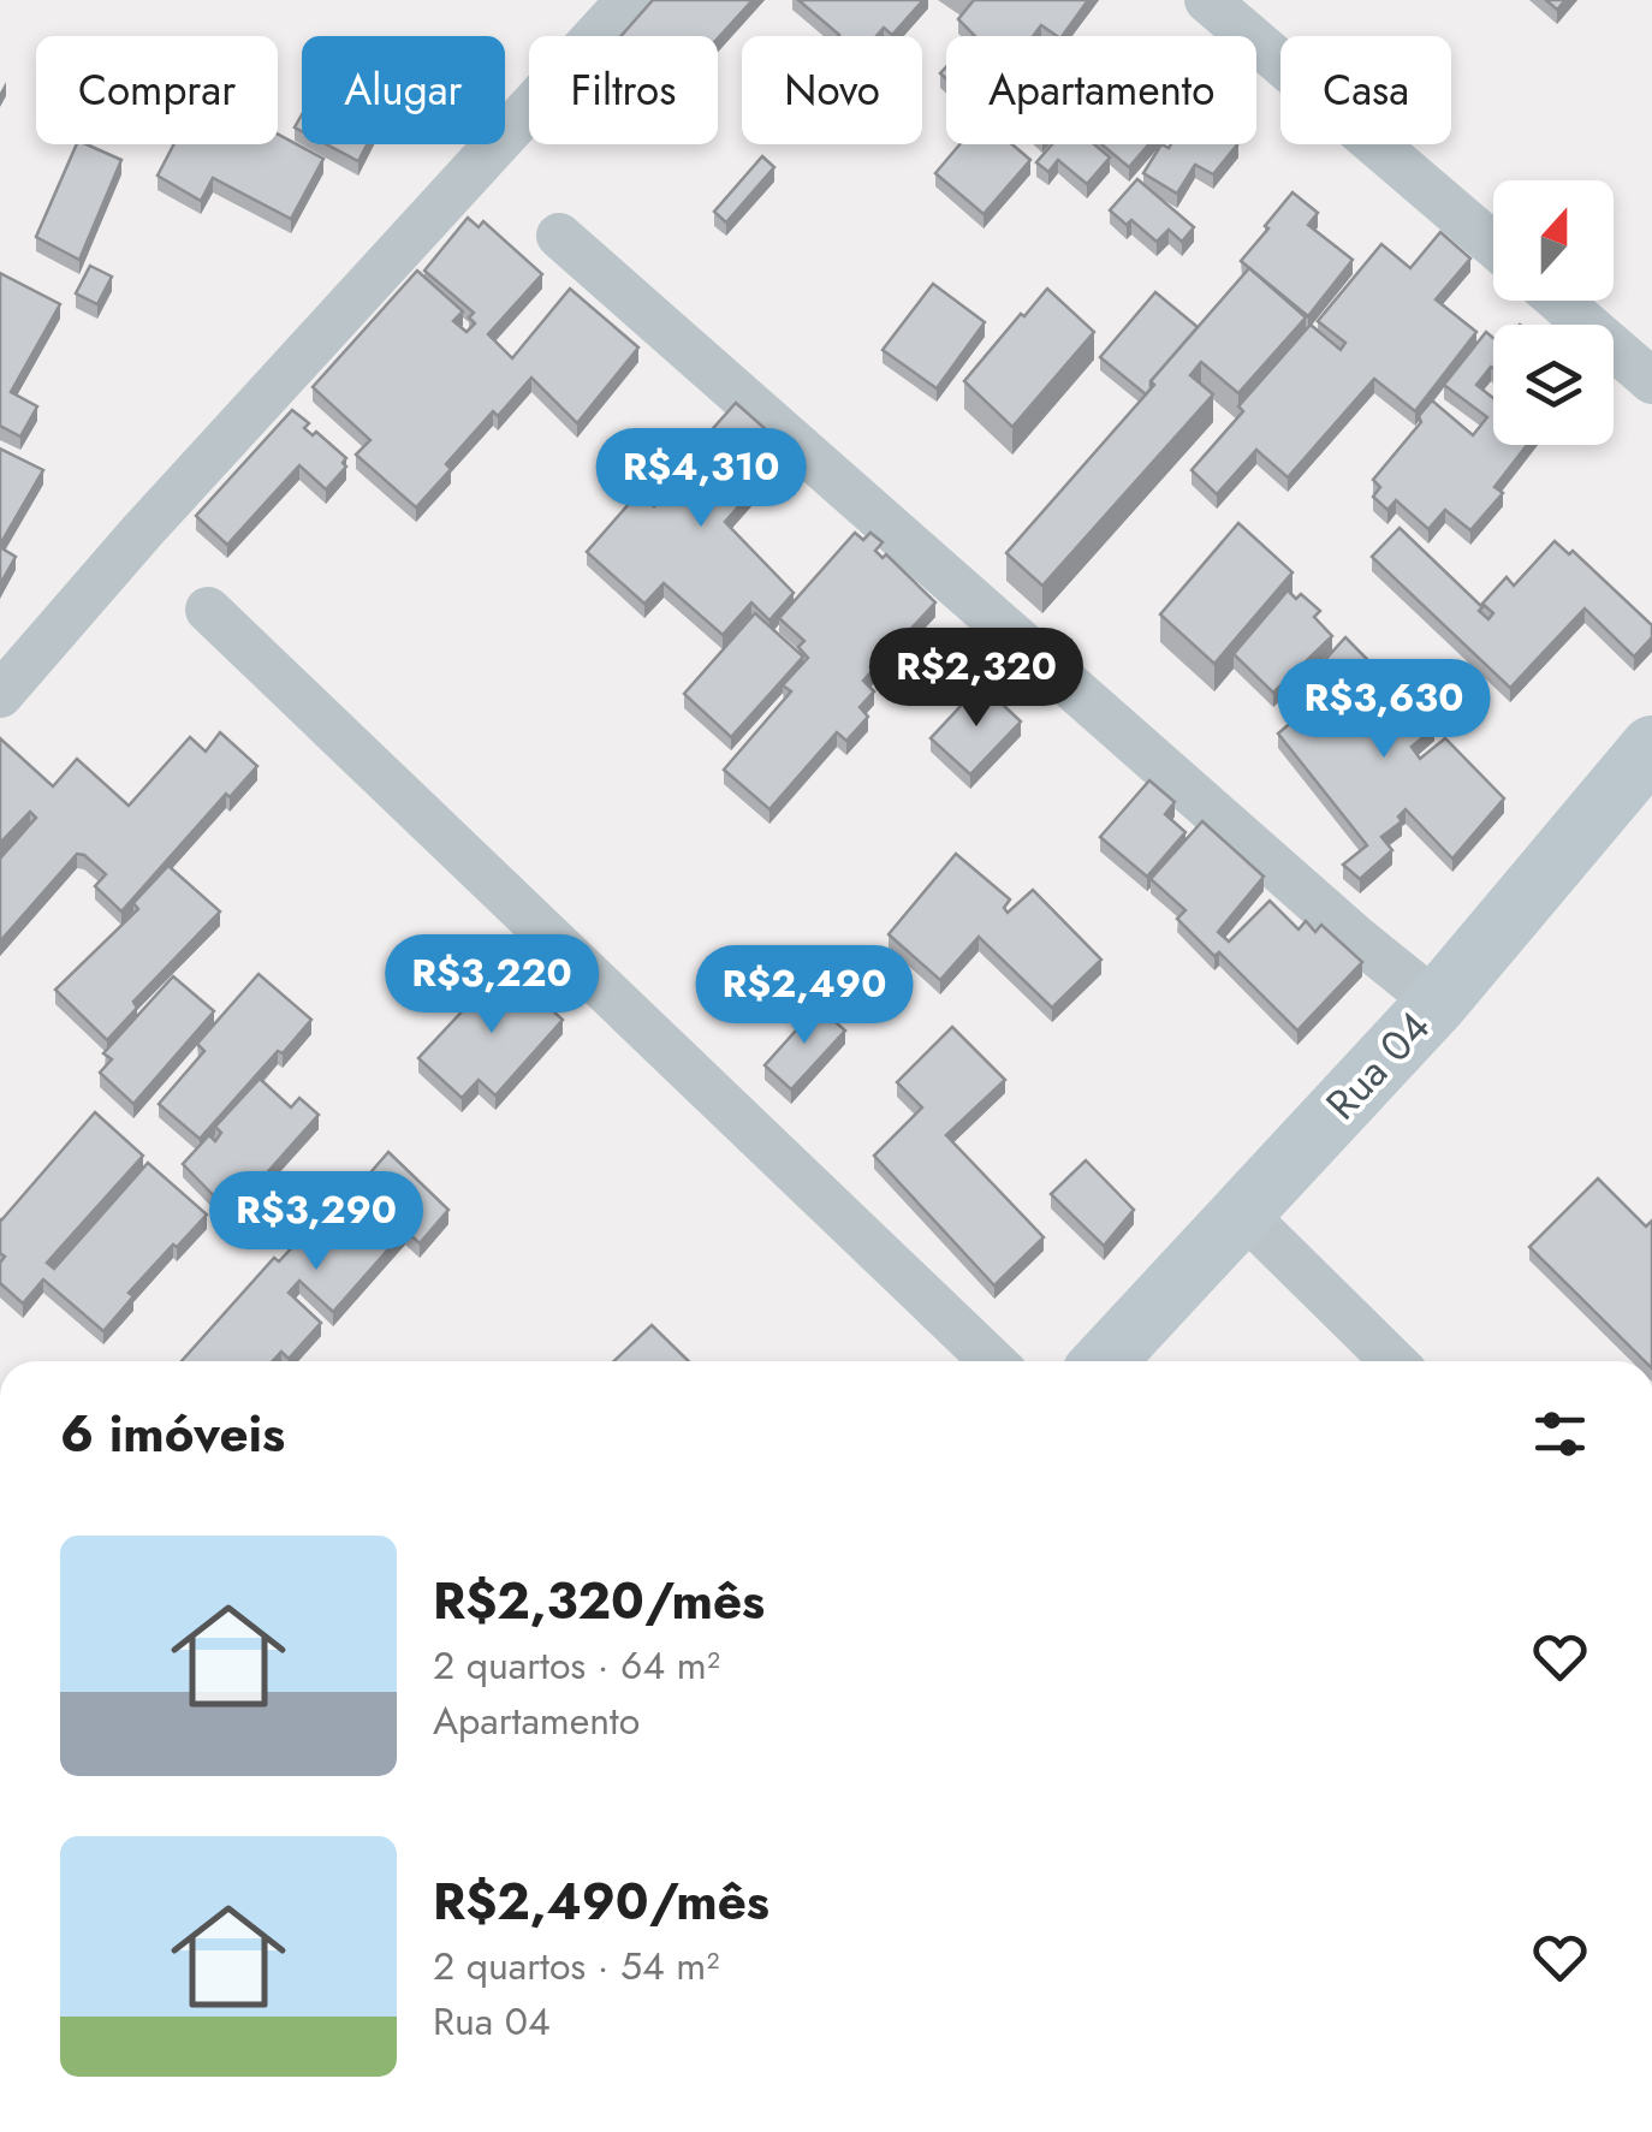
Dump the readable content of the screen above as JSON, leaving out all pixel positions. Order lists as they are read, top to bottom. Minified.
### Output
{"streets":{"street":["Rua 04"]},"north":"top","page":{"chip":["Comprar","Alugar","Filtros","Novo","Apartamento","Casa"],"price":["R$4,310","R$2,320","R$3,630","R$3,220","R$2,490","R$3,290"],"heading":"6 imóveis","list":[{"name":"R$2,320/mês","note":"2 quartos · 64 m² · Apartamento"},{"name":"R$2,490/mês","note":"2 quartos · 54 m² · Rua 04"}]}}
